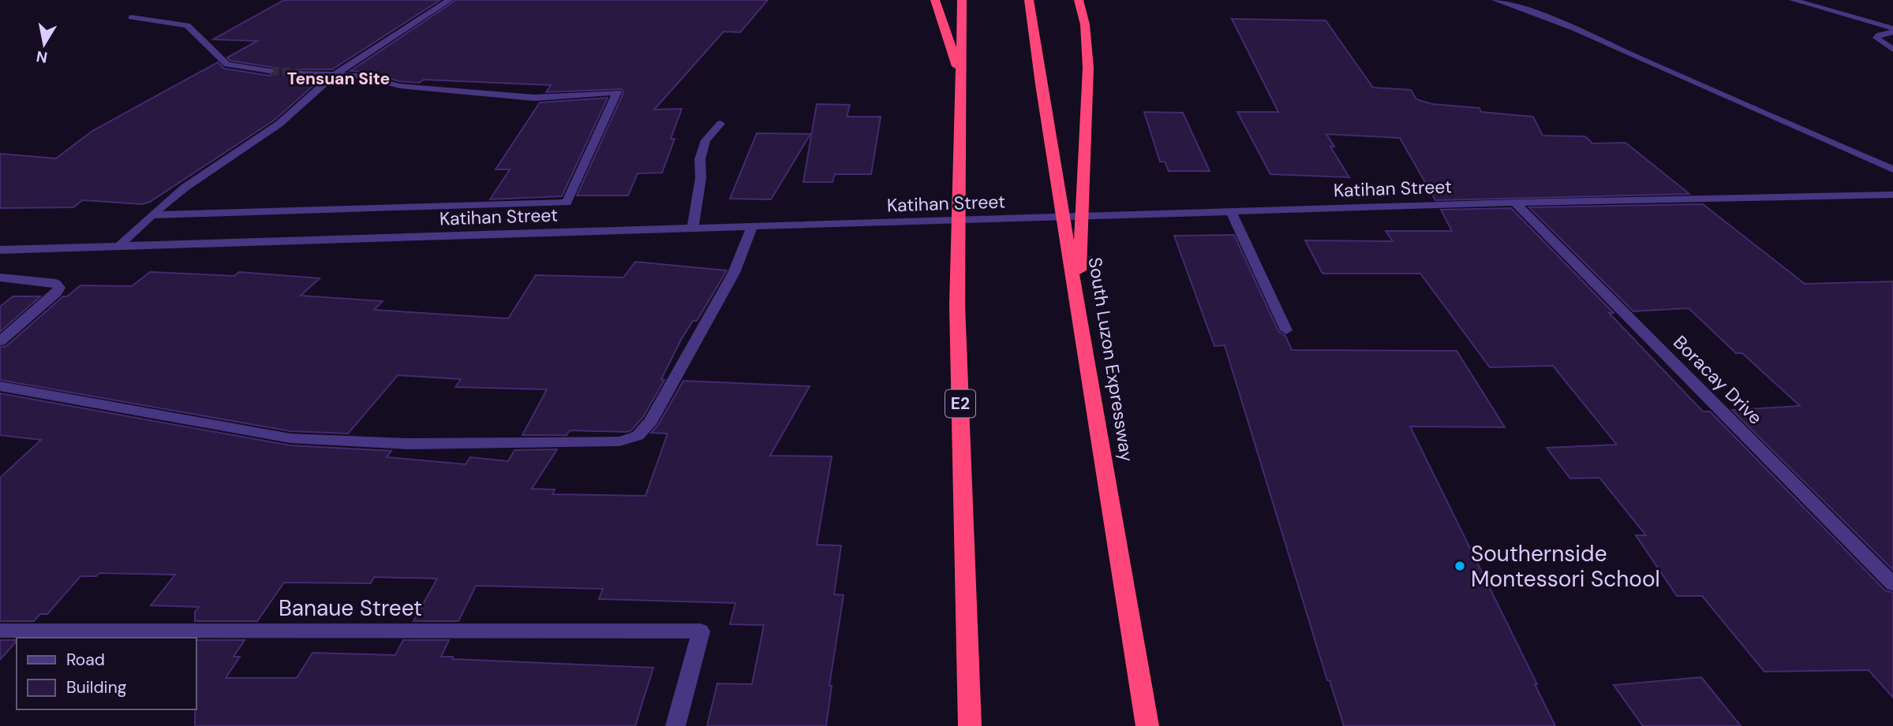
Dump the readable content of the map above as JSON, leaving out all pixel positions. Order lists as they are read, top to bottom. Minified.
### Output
{"streets":{"highway":["South Luzon Expressway","E2"],"street":["Katihan Street","Boracay Drive","Banaue Street"]},"crossings":[["Katihan Street","Boracay Drive"]],"districts":["Tensuan Site"],"places":["Southernside Montessori School"],"legend":["Road","Building"],"north":"bottom"}
